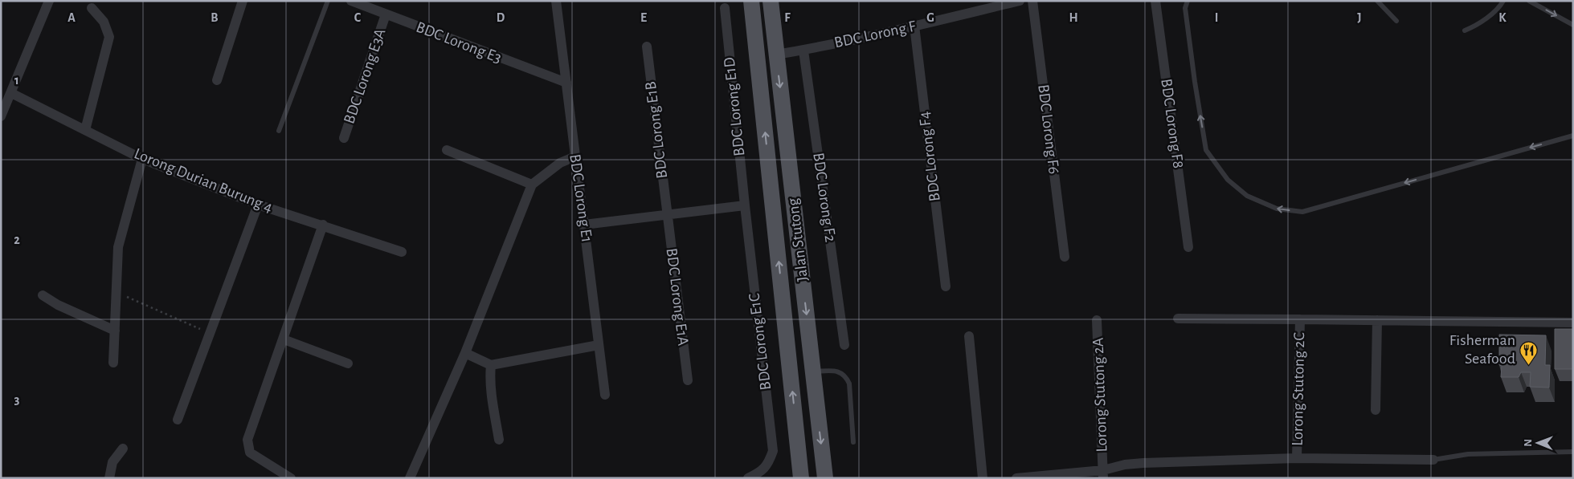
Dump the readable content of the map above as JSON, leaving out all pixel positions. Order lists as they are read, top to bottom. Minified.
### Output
{"streets":{"main road":["Jalan Stutong"],"street":["BDC Lorong F","BDC Lorong E3","BDC Lorong E3A","BDC Lorong E1D","BDC Lorong F8","BDC Lorong F6","BDC Lorong E1B","BDC Lorong F4","Lorong Durian Burung 4","BDC Lorong F2","BDC Lorong E1","BDC Lorong E1A","BDC Lorong E1C","Lorong Stutong 2C","Lorong Stutong 2A"]},"crossings":[["BDC Lorong F","BDC Lorong F4"],["BDC Lorong F","BDC Lorong F2"],["BDC Lorong F","Jalan Stutong"],["BDC Lorong E3","BDC Lorong E3A"],["BDC Lorong E3","BDC Lorong E1"],["BDC Lorong E1D","BDC Lorong E1C"],["BDC Lorong E1B","BDC Lorong E1A"],["Lorong Stutong 2C","Lorong Stutong 2A"]],"places":{"restaurant":["Fisherman Seafood"]},"north":"left","grid":{"columns":["A","B","C","D","E","F","G","H","I","J","K"],"rows":["1","2","3"]}}
